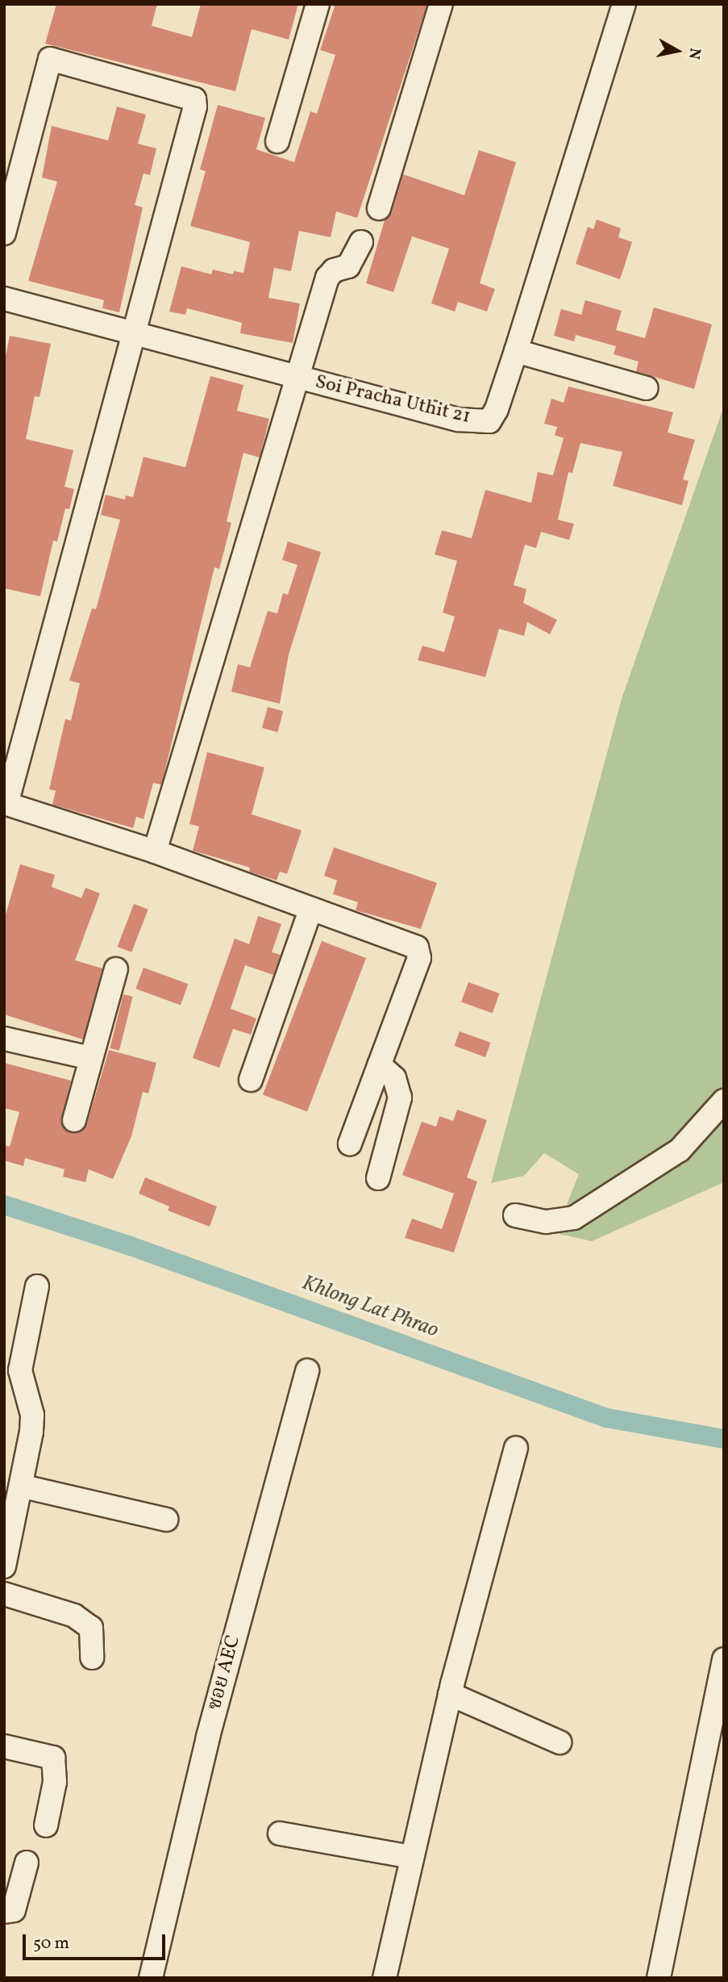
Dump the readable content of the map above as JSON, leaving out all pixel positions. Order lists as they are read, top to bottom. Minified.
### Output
{"streets":{"street":["Soi Pracha Uthit 21","ซอย AEC"]},"water":["Khlong Lat Phrao"],"scale_bar":"50 m","north":"right"}
